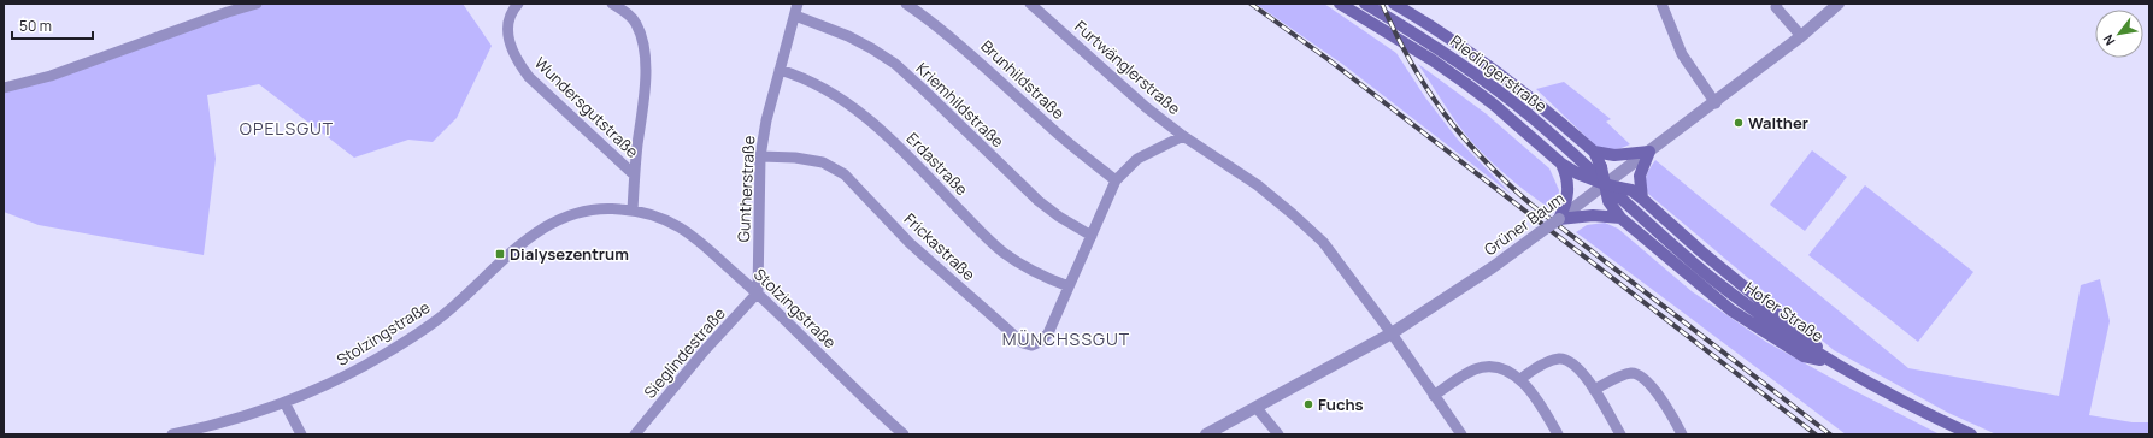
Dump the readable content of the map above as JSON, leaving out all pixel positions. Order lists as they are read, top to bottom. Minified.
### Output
{"streets":{"main road":["Riedingerstraße","Hofer Straße"],"street":["Furtwänglerstraße","Brunhildstraße","Kriemhildstraße","Wundersgutstraße","Erdastraße","Guntherstraße","Grüner Baum","Frickastraße","Stolzingstraße","Sieglindestraße"]},"crossings":[["Furtwänglerstraße","Brunhildstraße"],["Furtwänglerstraße","Kriemhildstraße"],["Furtwänglerstraße","Erdastraße"],["Furtwänglerstraße","Grüner Baum"],["Furtwänglerstraße","Frickastraße"],["Riedingerstraße","Grüner Baum"],["Riedingerstraße","Hofer Straße"],["Kriemhildstraße","Guntherstraße"],["Wundersgutstraße","Stolzingstraße"],["Erdastraße","Guntherstraße"],["Erdastraße","Frickastraße"],["Guntherstraße","Frickastraße"],["Guntherstraße","Stolzingstraße"],["Guntherstraße","Sieglindestraße"],["Grüner Baum","Hofer Straße"],["Stolzingstraße","Sieglindestraße"]],"districts":["OPELSGUT","MÜNCHSSGUT"],"places":{"other":["Walther","Fuchs"],"transit":["Dialysezentrum"]},"scale_bar":"50 m","north":"bottom left"}
